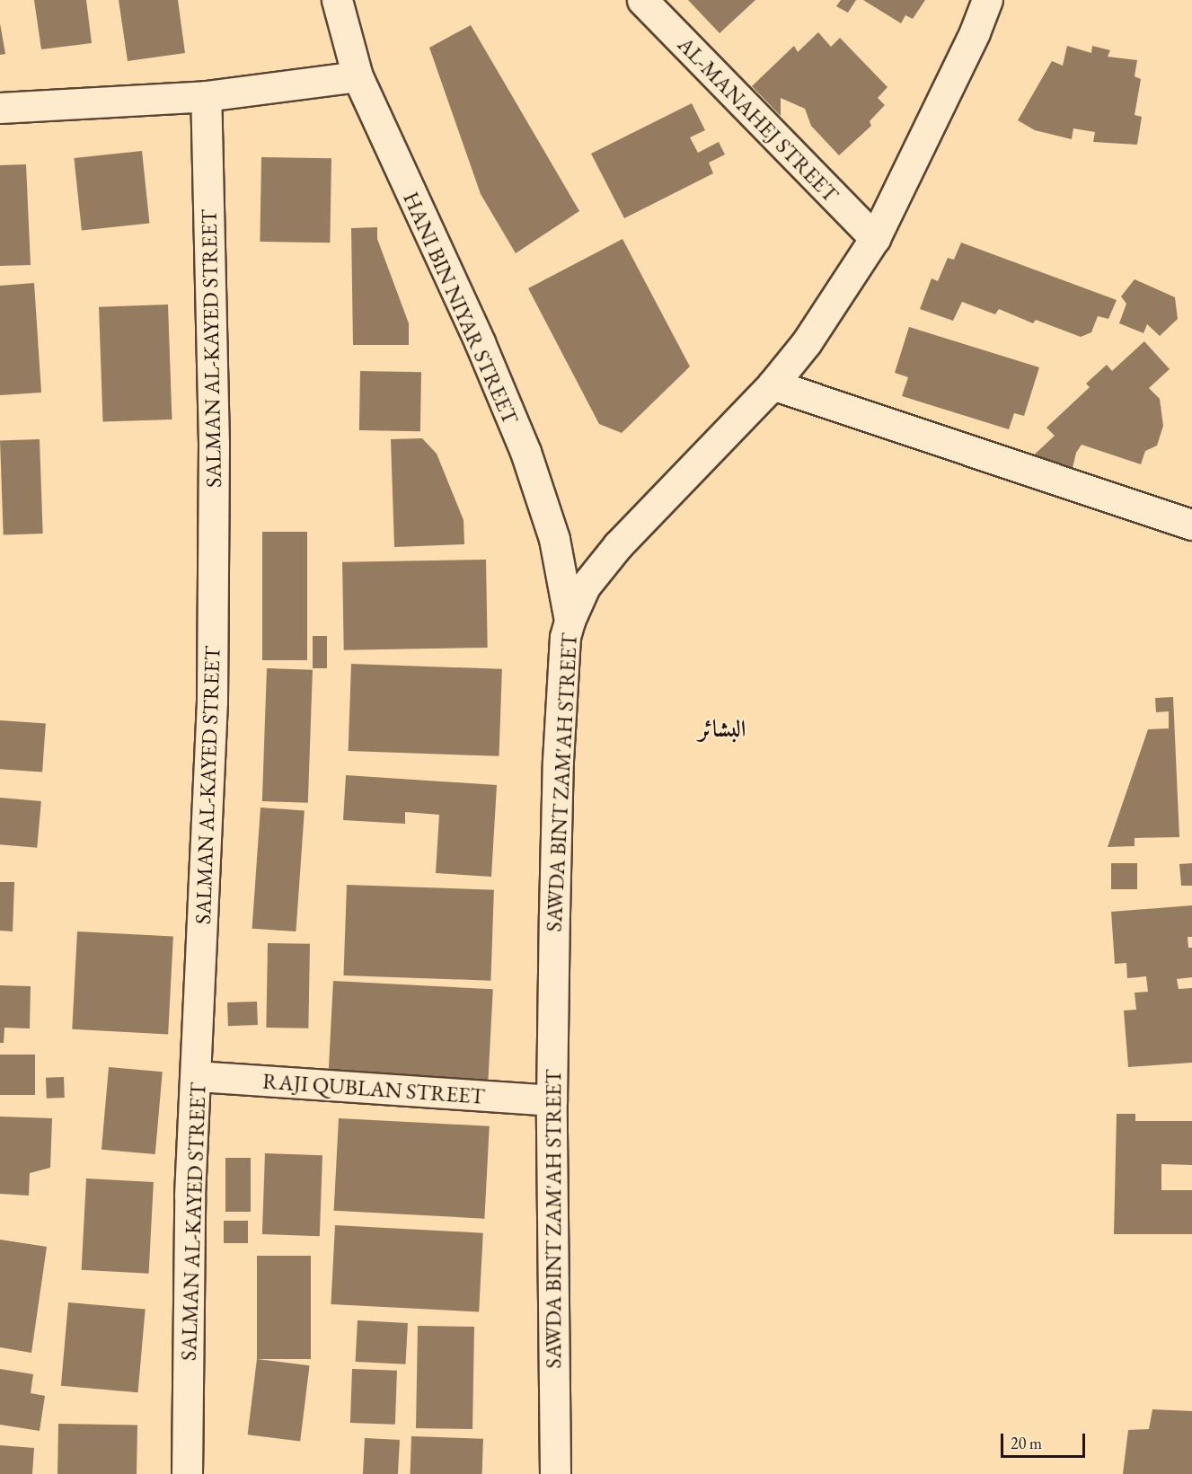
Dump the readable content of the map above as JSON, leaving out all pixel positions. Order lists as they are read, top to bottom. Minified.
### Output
{"streets":{"street":["AL-MANAHEJ STREET","HANI BIN NIYAR STREET","SALMAN AL-KAYED STREET","SAWDA BINT ZAM'AH STREET","RAJI QUBLAN STREET"]},"crossings":[["AL-MANAHEJ STREET","SAWDA BINT ZAM'AH STREET"],["HANI BIN NIYAR STREET","SAWDA BINT ZAM'AH STREET"],["SALMAN AL-KAYED STREET","RAJI QUBLAN STREET"],["SAWDA BINT ZAM'AH STREET","RAJI QUBLAN STREET"]],"districts":["البشائر"],"scale_bar":"20 m"}
